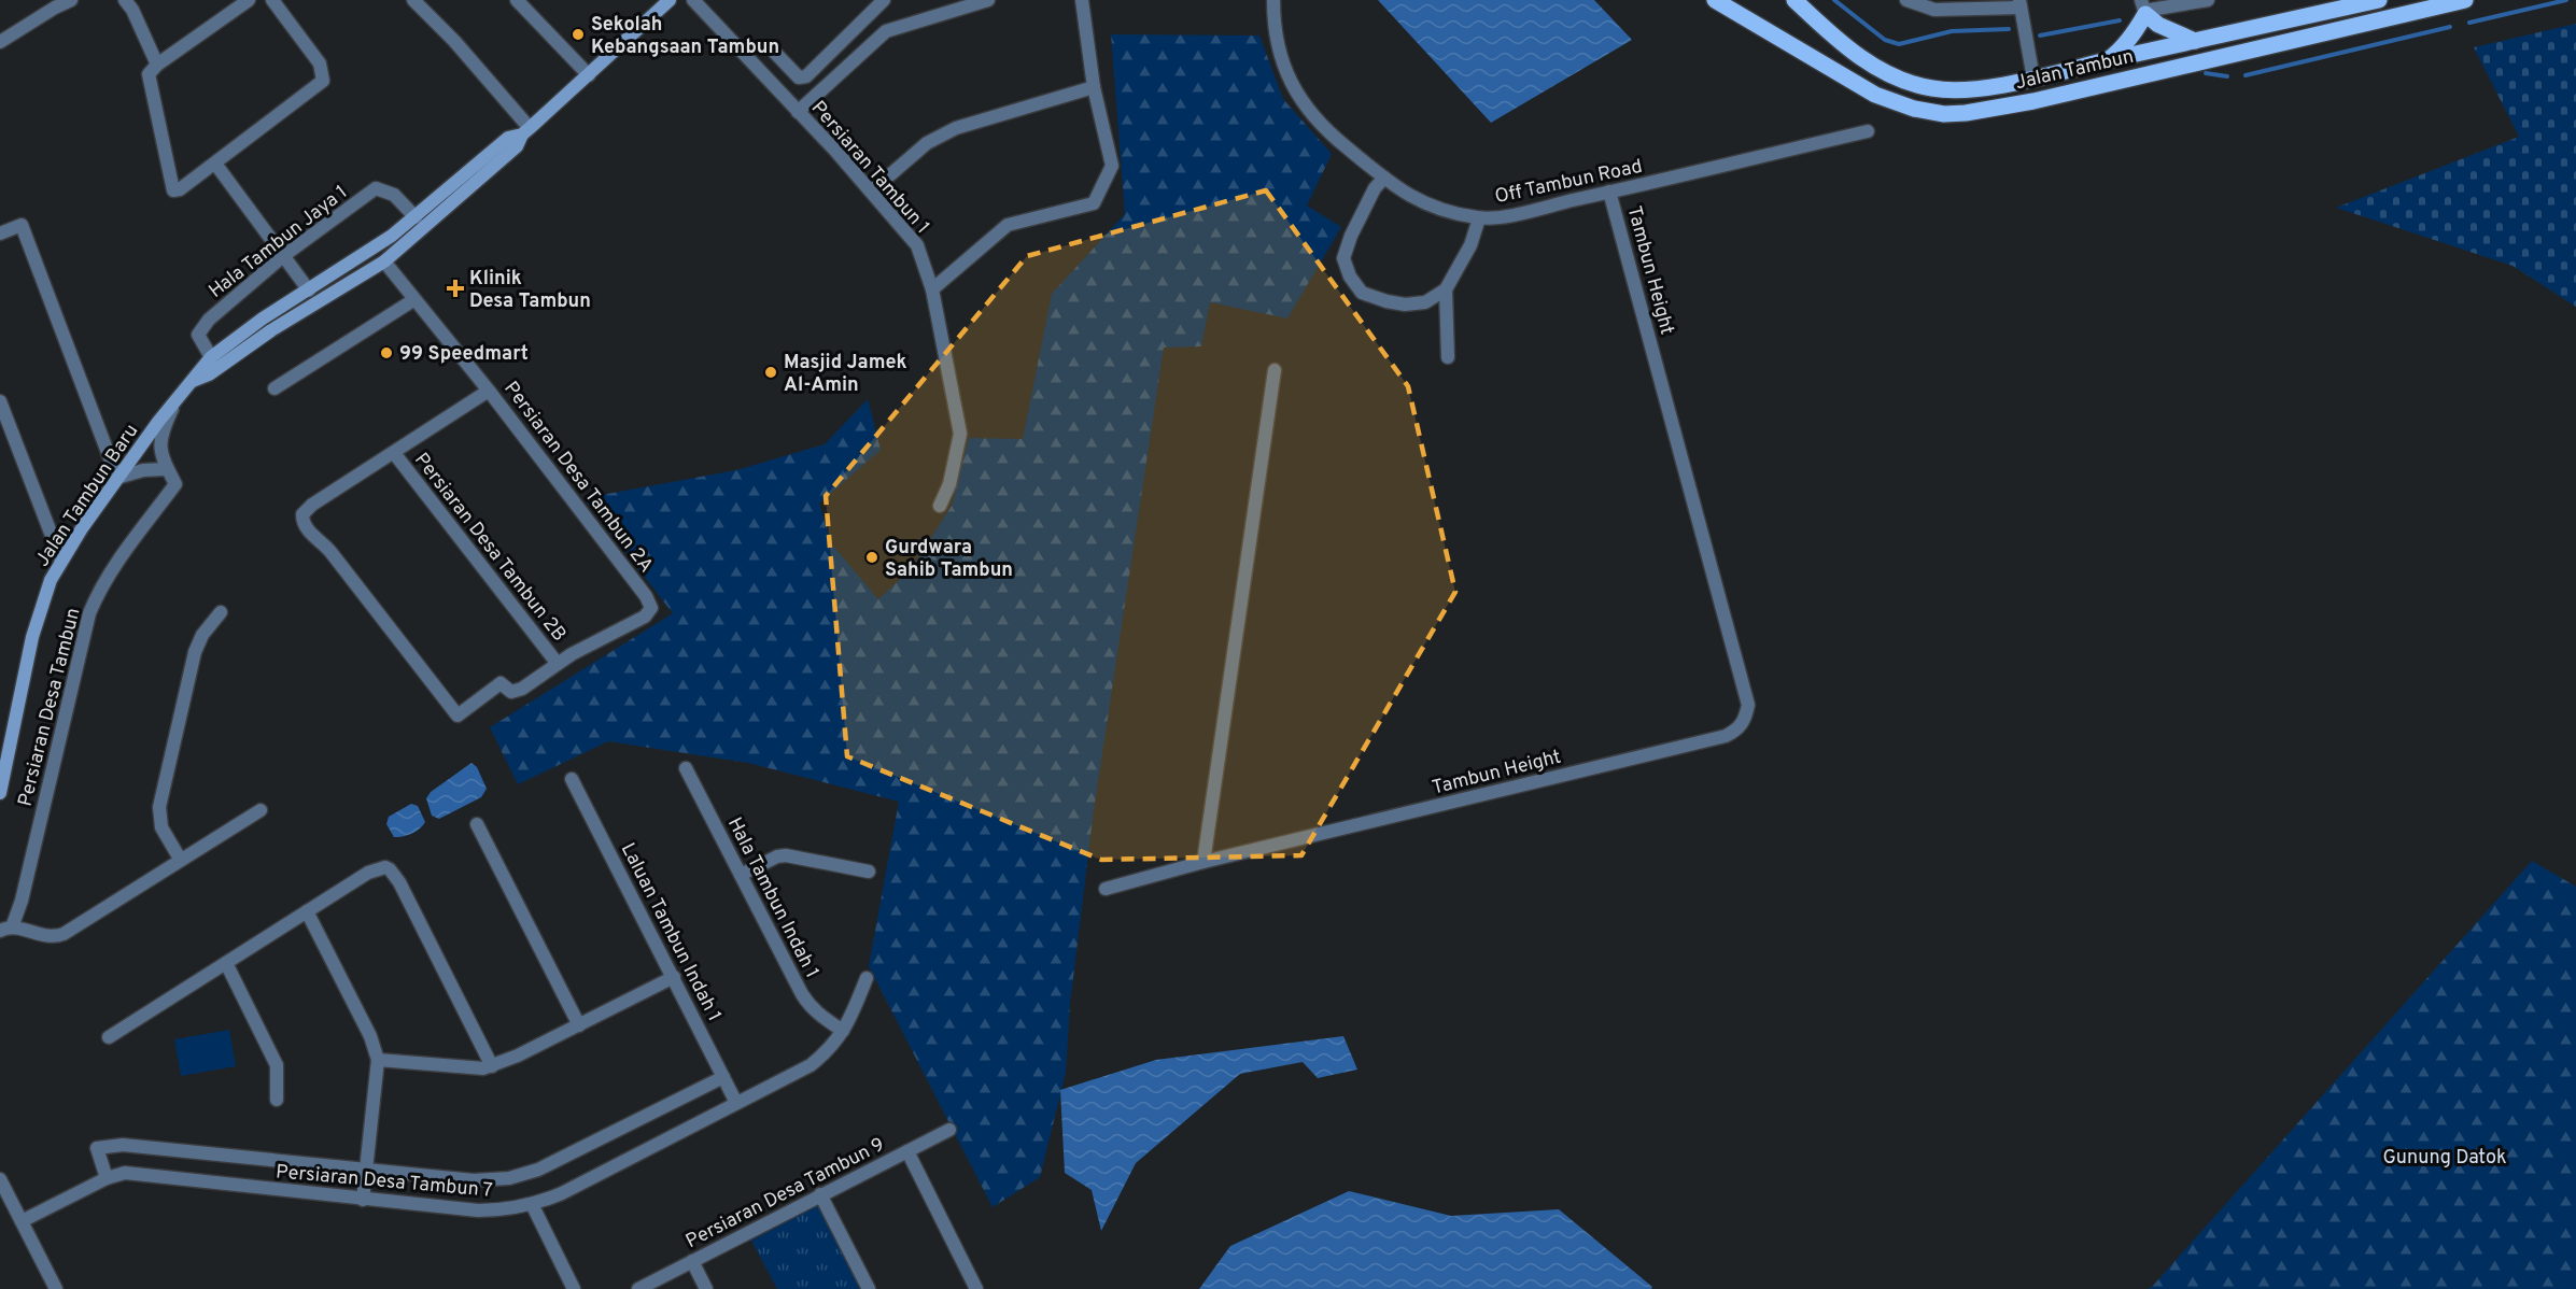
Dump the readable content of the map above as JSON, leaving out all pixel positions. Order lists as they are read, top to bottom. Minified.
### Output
{"streets":{"main road":["Jalan Tambun","Jalan Tambun Baru"],"street":["Persiaran Tambun 1","Off Tambun Road","Hala Tambun Jaya 1","Tambun Height","Persiaran Desa Tambun 2A","Persiaran Desa Tambun 2B","Persiaran Desa Tambun","Hala Tambun Indah 1","Laluan Tambun Indah 1","Persiaran Desa Tambun 7","Persiaran Desa Tambun 9"]},"crossings":[["Off Tambun Road","Tambun Height"],["Hala Tambun Jaya 1","Jalan Tambun Baru"],["Persiaran Desa Tambun 2A","Jalan Tambun Baru"],["Persiaran Desa Tambun 2A","Persiaran Desa Tambun 2B"],["Jalan Tambun Baru","Persiaran Desa Tambun"],["Hala Tambun Indah 1","Persiaran Desa Tambun 7"],["Laluan Tambun Indah 1","Persiaran Desa Tambun 7"]],"parks":["Gunung Datok"],"places":{"other":["Sekolah Kebangsaan Tambun","99 Speedmart","Masjid Jamek Al-Amin","Gurdwara Sahib Tambun"],"health":["Klinik Desa Tambun"]}}
